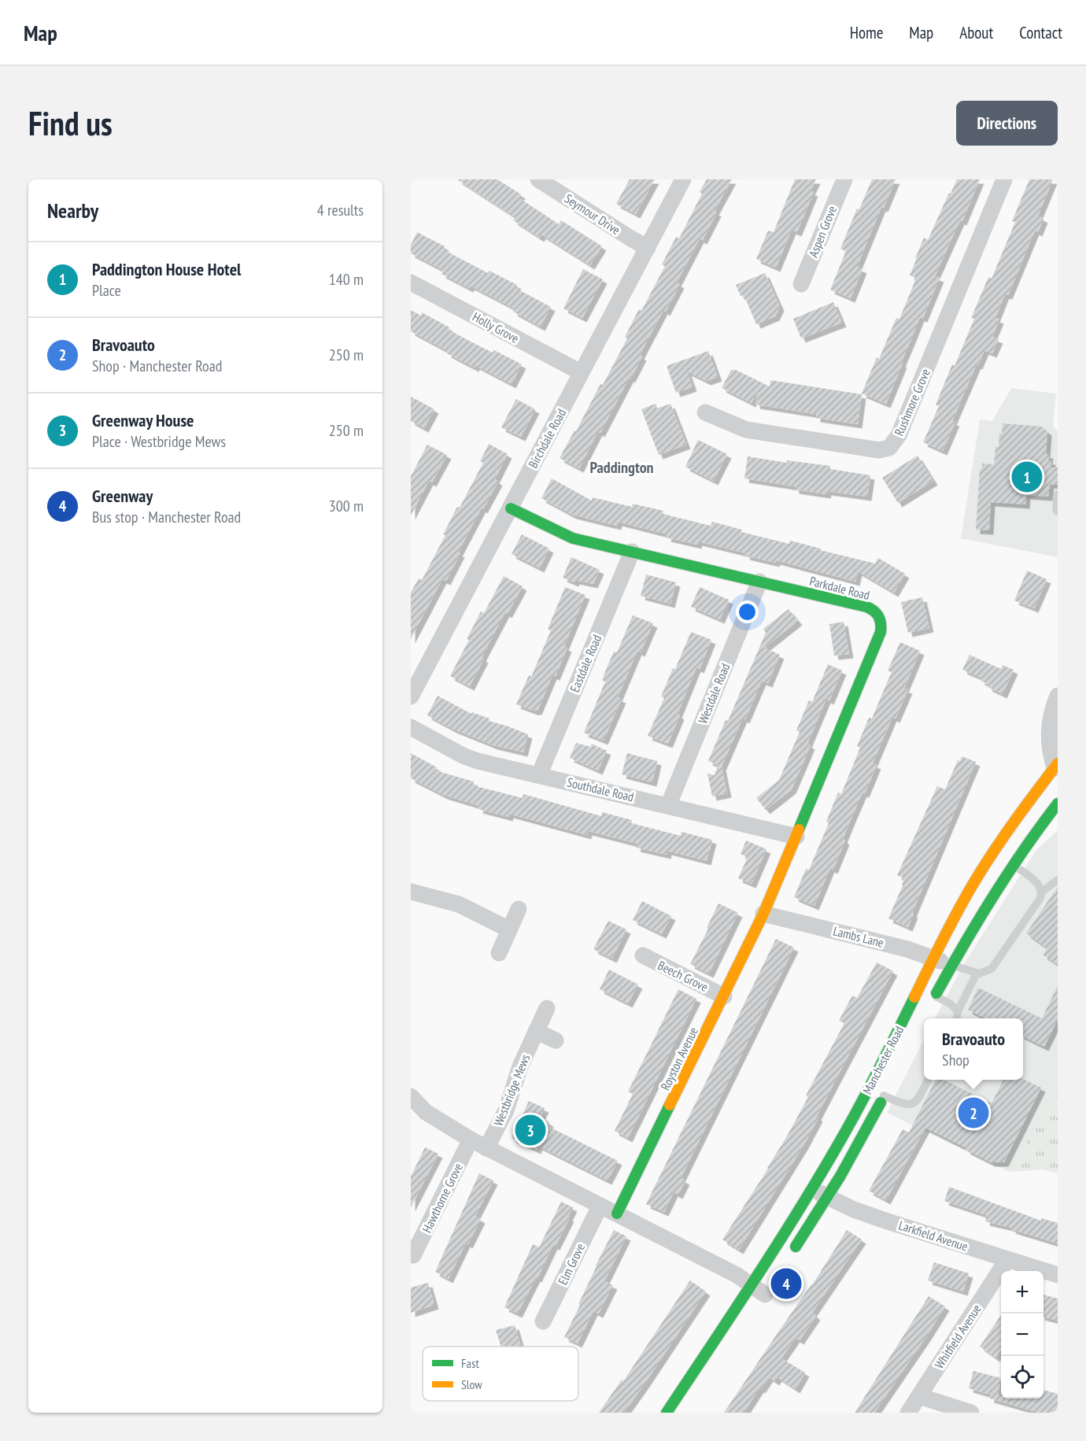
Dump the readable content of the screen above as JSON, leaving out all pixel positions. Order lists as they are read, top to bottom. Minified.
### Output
{"streets":{"main road":["Parkdale Road","Royston Avenue","Manchester Road"],"street":["Seymour Drive","Aspen Grove","Holly Grove","Rushmore Grove","Birchdale Road","Eastdale Road","Westdale Road","Southdale Road","Lambs Lane","Beech Grove","Westbridge Mews","Hawthorne Grove","Larkfield Avenue","Elm Grove","Whitfield Avenue"]},"crossings":[["Seymour Drive","Birchdale Road"],["Holly Grove","Birchdale Road"],["Birchdale Road","Parkdale Road"],["Parkdale Road","Eastdale Road"],["Parkdale Road","Westdale Road"],["Parkdale Road","Southdale Road"],["Parkdale Road","Lambs Lane"],["Parkdale Road","Royston Avenue"],["Eastdale Road","Southdale Road"],["Westdale Road","Southdale Road"],["Lambs Lane","Royston Avenue"],["Lambs Lane","Manchester Road"],["Beech Grove","Royston Avenue"],["Manchester Road","Larkfield Avenue"],["Larkfield Avenue","Whitfield Avenue"]],"districts":["Paddington"],"legend":["Fast","Slow"],"page":{"header":"Map","nav":["Home","Map","About","Contact"],"buttons":"Directions","title":"Find us","heading":["Nearby","4 results"],"list":[{"mark":"1","name":"Paddington House Hotel","note":"Place","value":"140 m"},{"mark":"2","name":"Bravoauto","note":"Shop · Manchester Road","value":"250 m"},{"mark":"3","name":"Greenway House","note":"Place · Westbridge Mews","value":"250 m"},{"mark":"4","name":"Greenway","note":"Bus stop · Manchester Road","value":"300 m"}],"pins":["1","2","3","4"],"popup":["Bravoauto","Shop"],"map_buttons":["+","−"]}}
